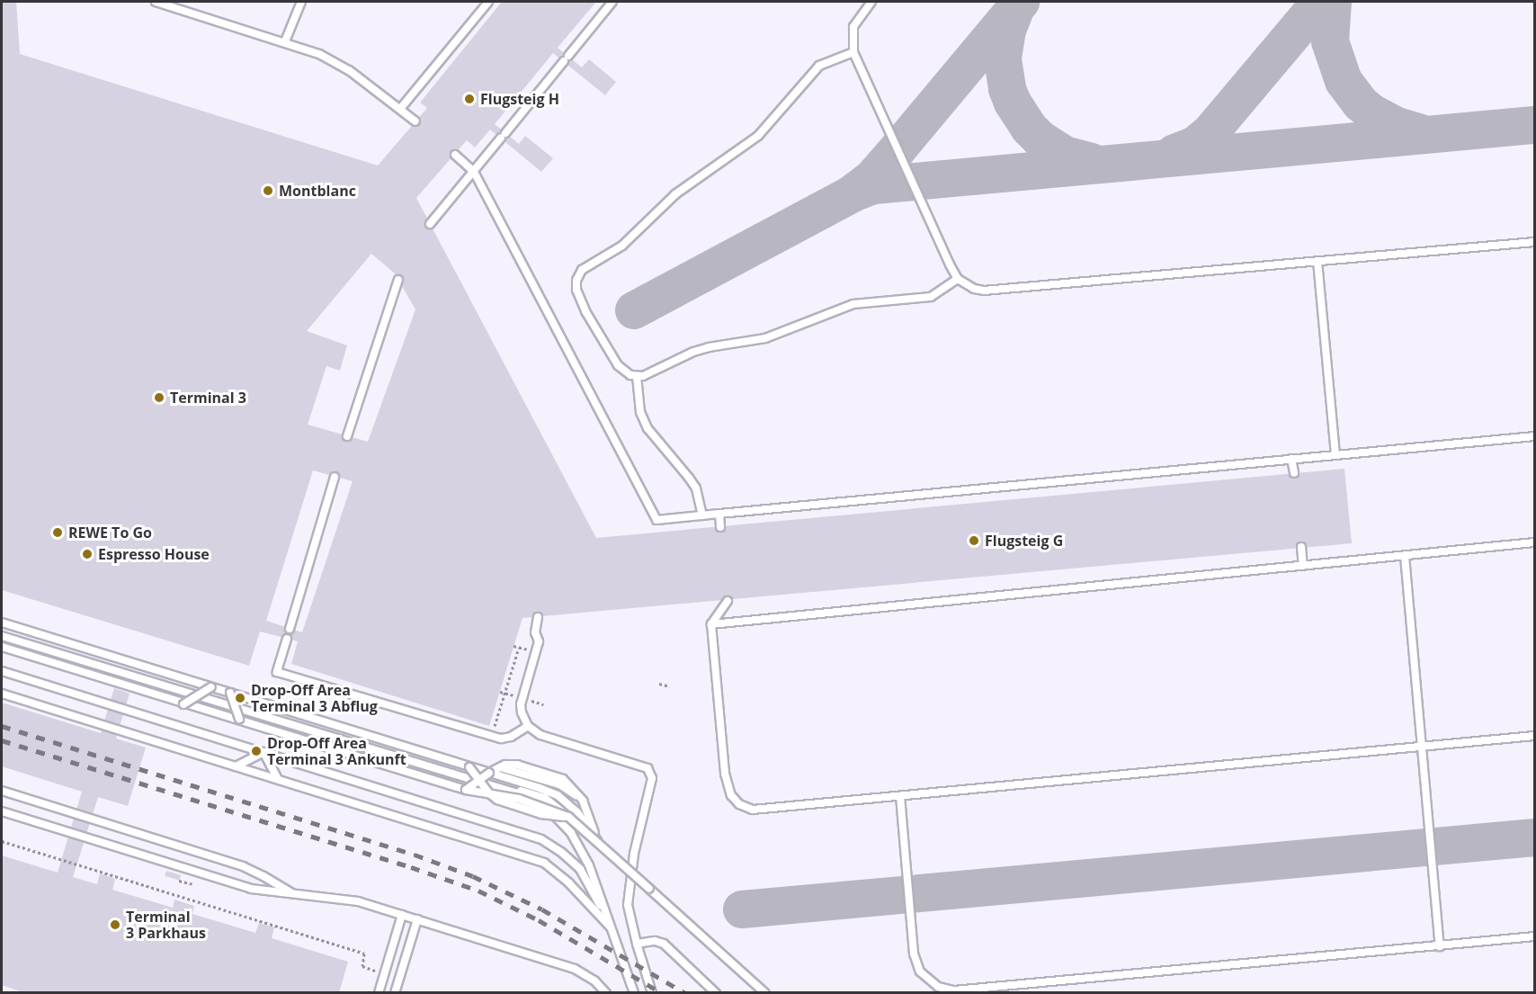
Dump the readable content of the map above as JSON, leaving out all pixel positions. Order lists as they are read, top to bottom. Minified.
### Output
{"places":["Flugsteig H","Montblanc","Terminal 3","REWE To Go","Flugsteig G","Espresso House","Drop-Off Area Terminal 3 Abflug","Drop-Off Area Terminal 3 Ankunft","Terminal 3 Parkhaus"]}
